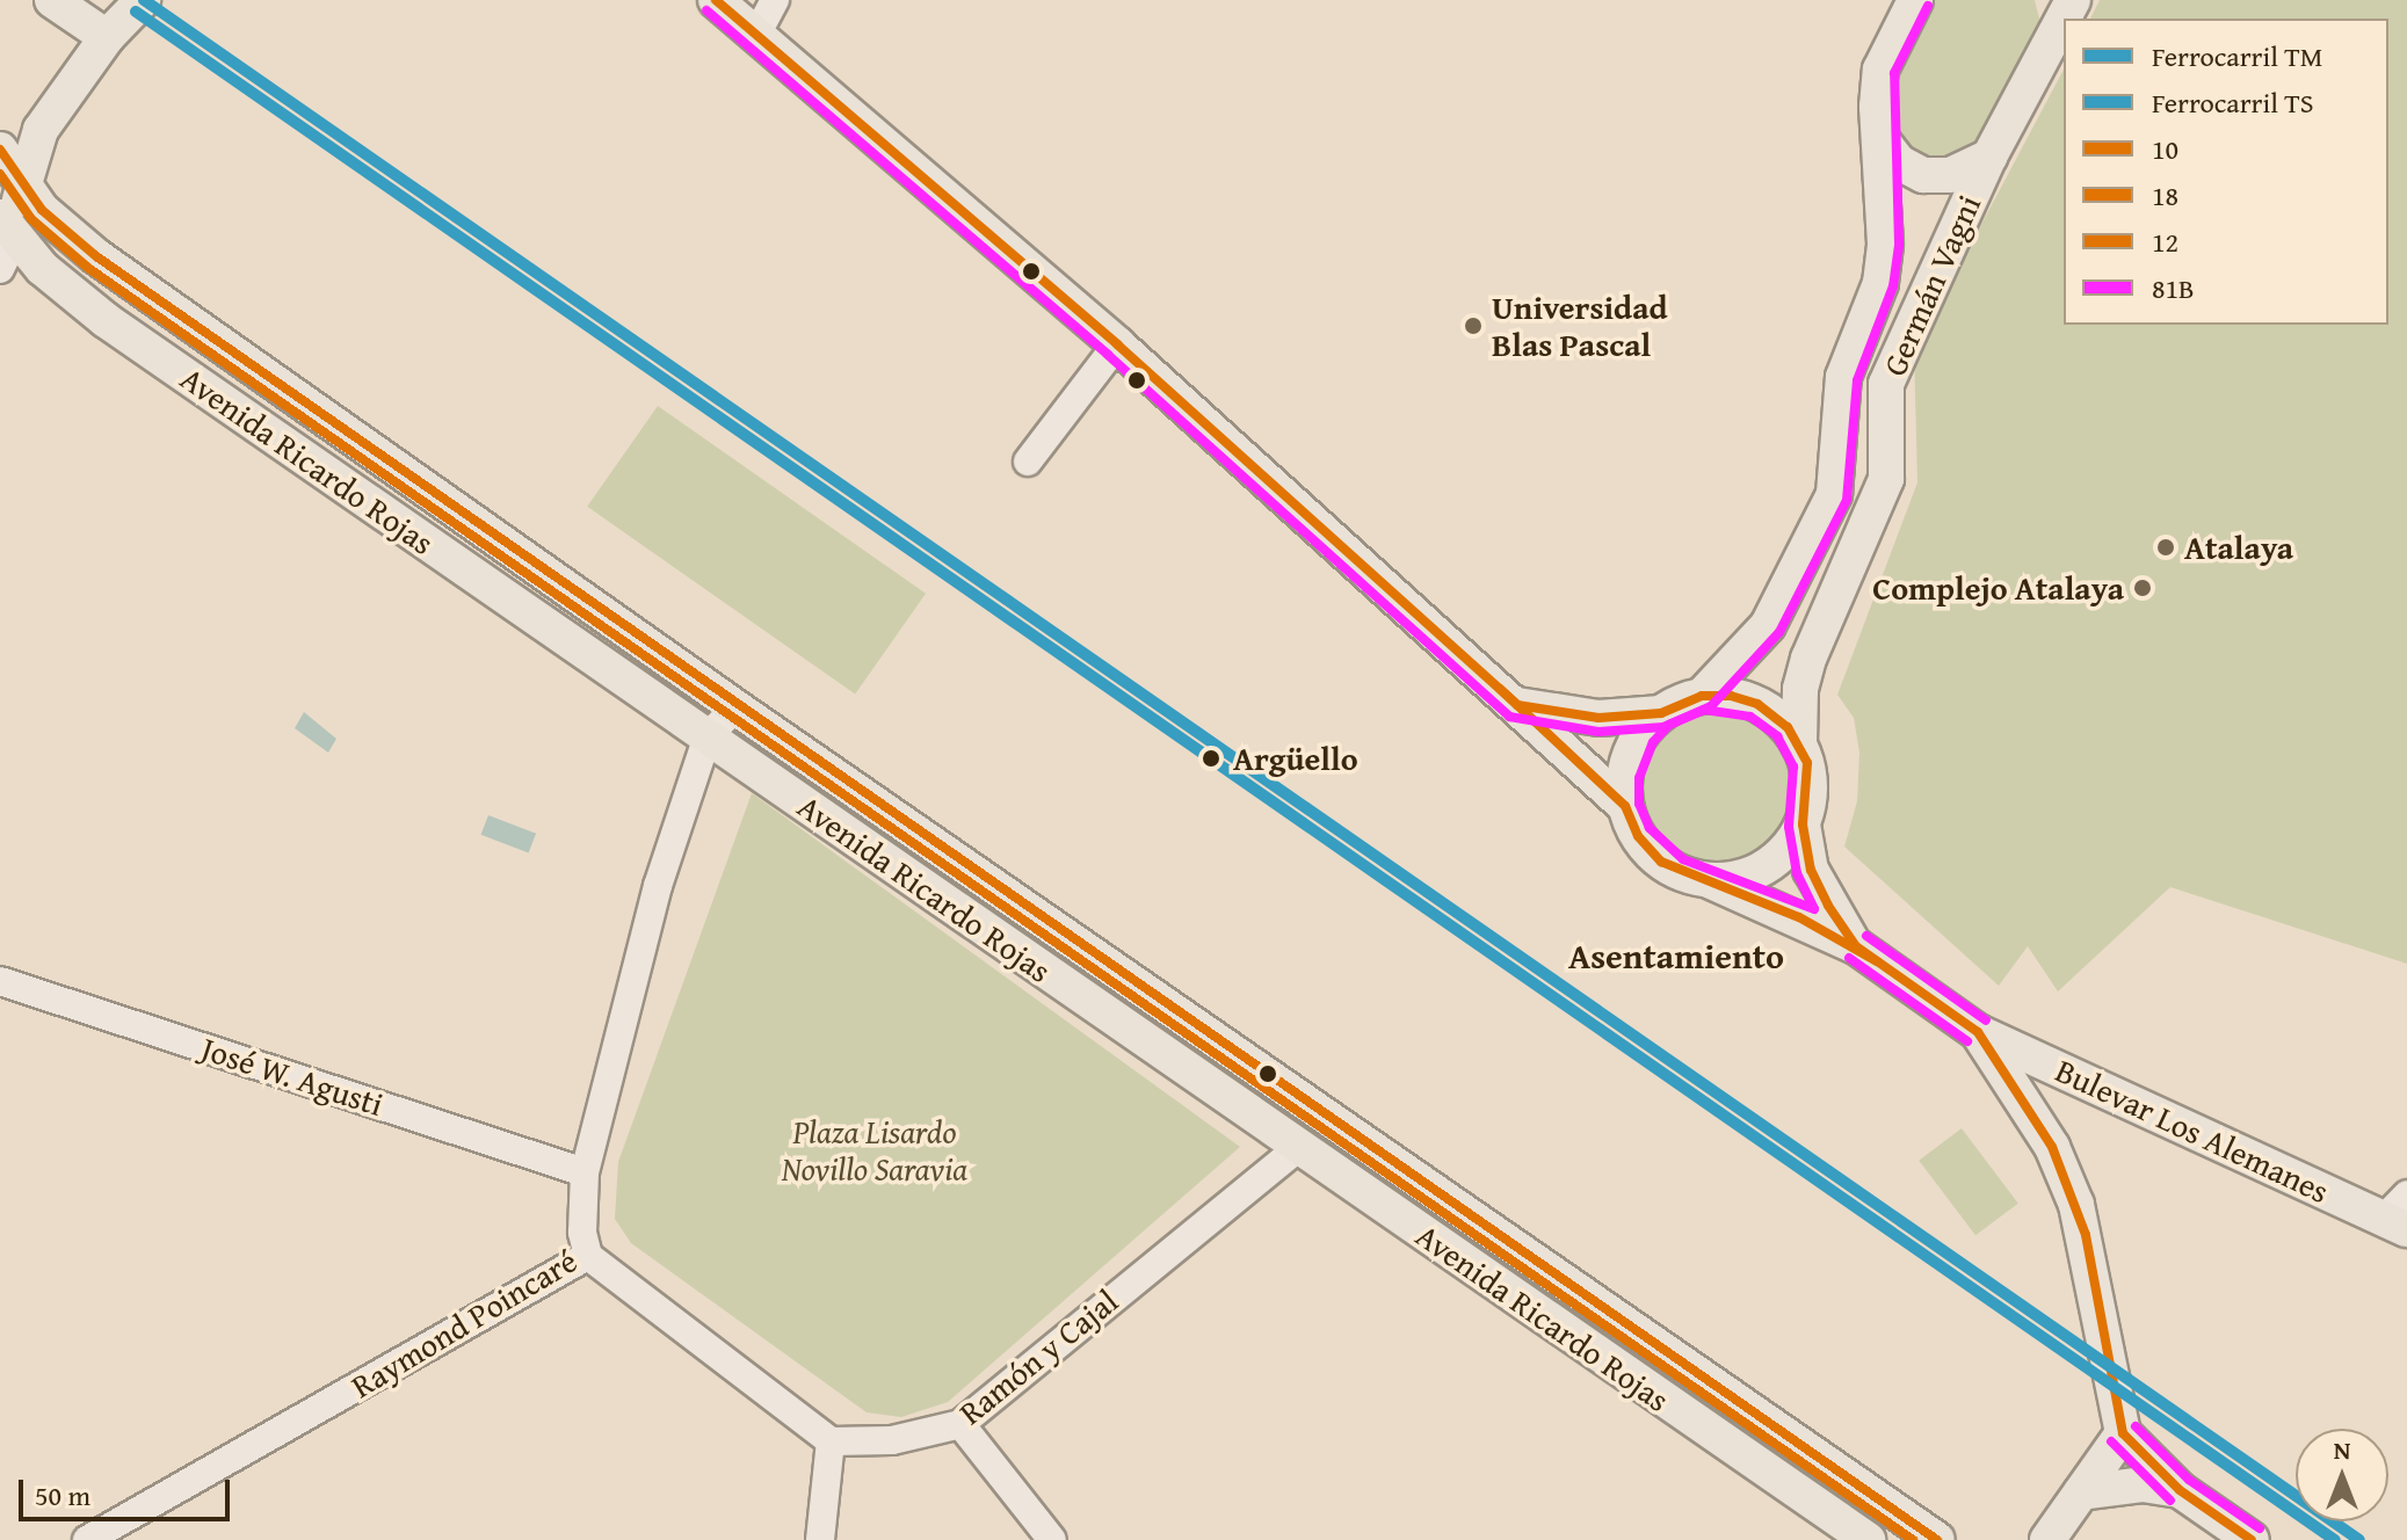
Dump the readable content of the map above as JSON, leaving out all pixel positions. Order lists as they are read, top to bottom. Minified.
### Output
{"streets":{"main road":["Germán Vagni","Avenida Ricardo Rojas","Bulevar Los Alemanes"],"street":["José W. Agusti","Raymond Poincaré","Ramón y Cajal"]},"crossings":[["Avenida Ricardo Rojas","Raymond Poincaré"],["Avenida Ricardo Rojas","Ramón y Cajal"],["José W. Agusti","Raymond Poincaré"]],"districts":["Asentamiento"],"parks":["Plaza Lisardo Novillo Saravia"],"places":["Universidad Blas Pascal","Atalaya","Complejo Atalaya","Argüello"],"lines":["rail line TM","transit line 12","transit line 81B","rail line TS","transit line 10","transit line 18"],"legend":["Ferrocarril TM","Ferrocarril TS","10","18","12","81B"],"scale_bar":"50 m","north":"top"}
